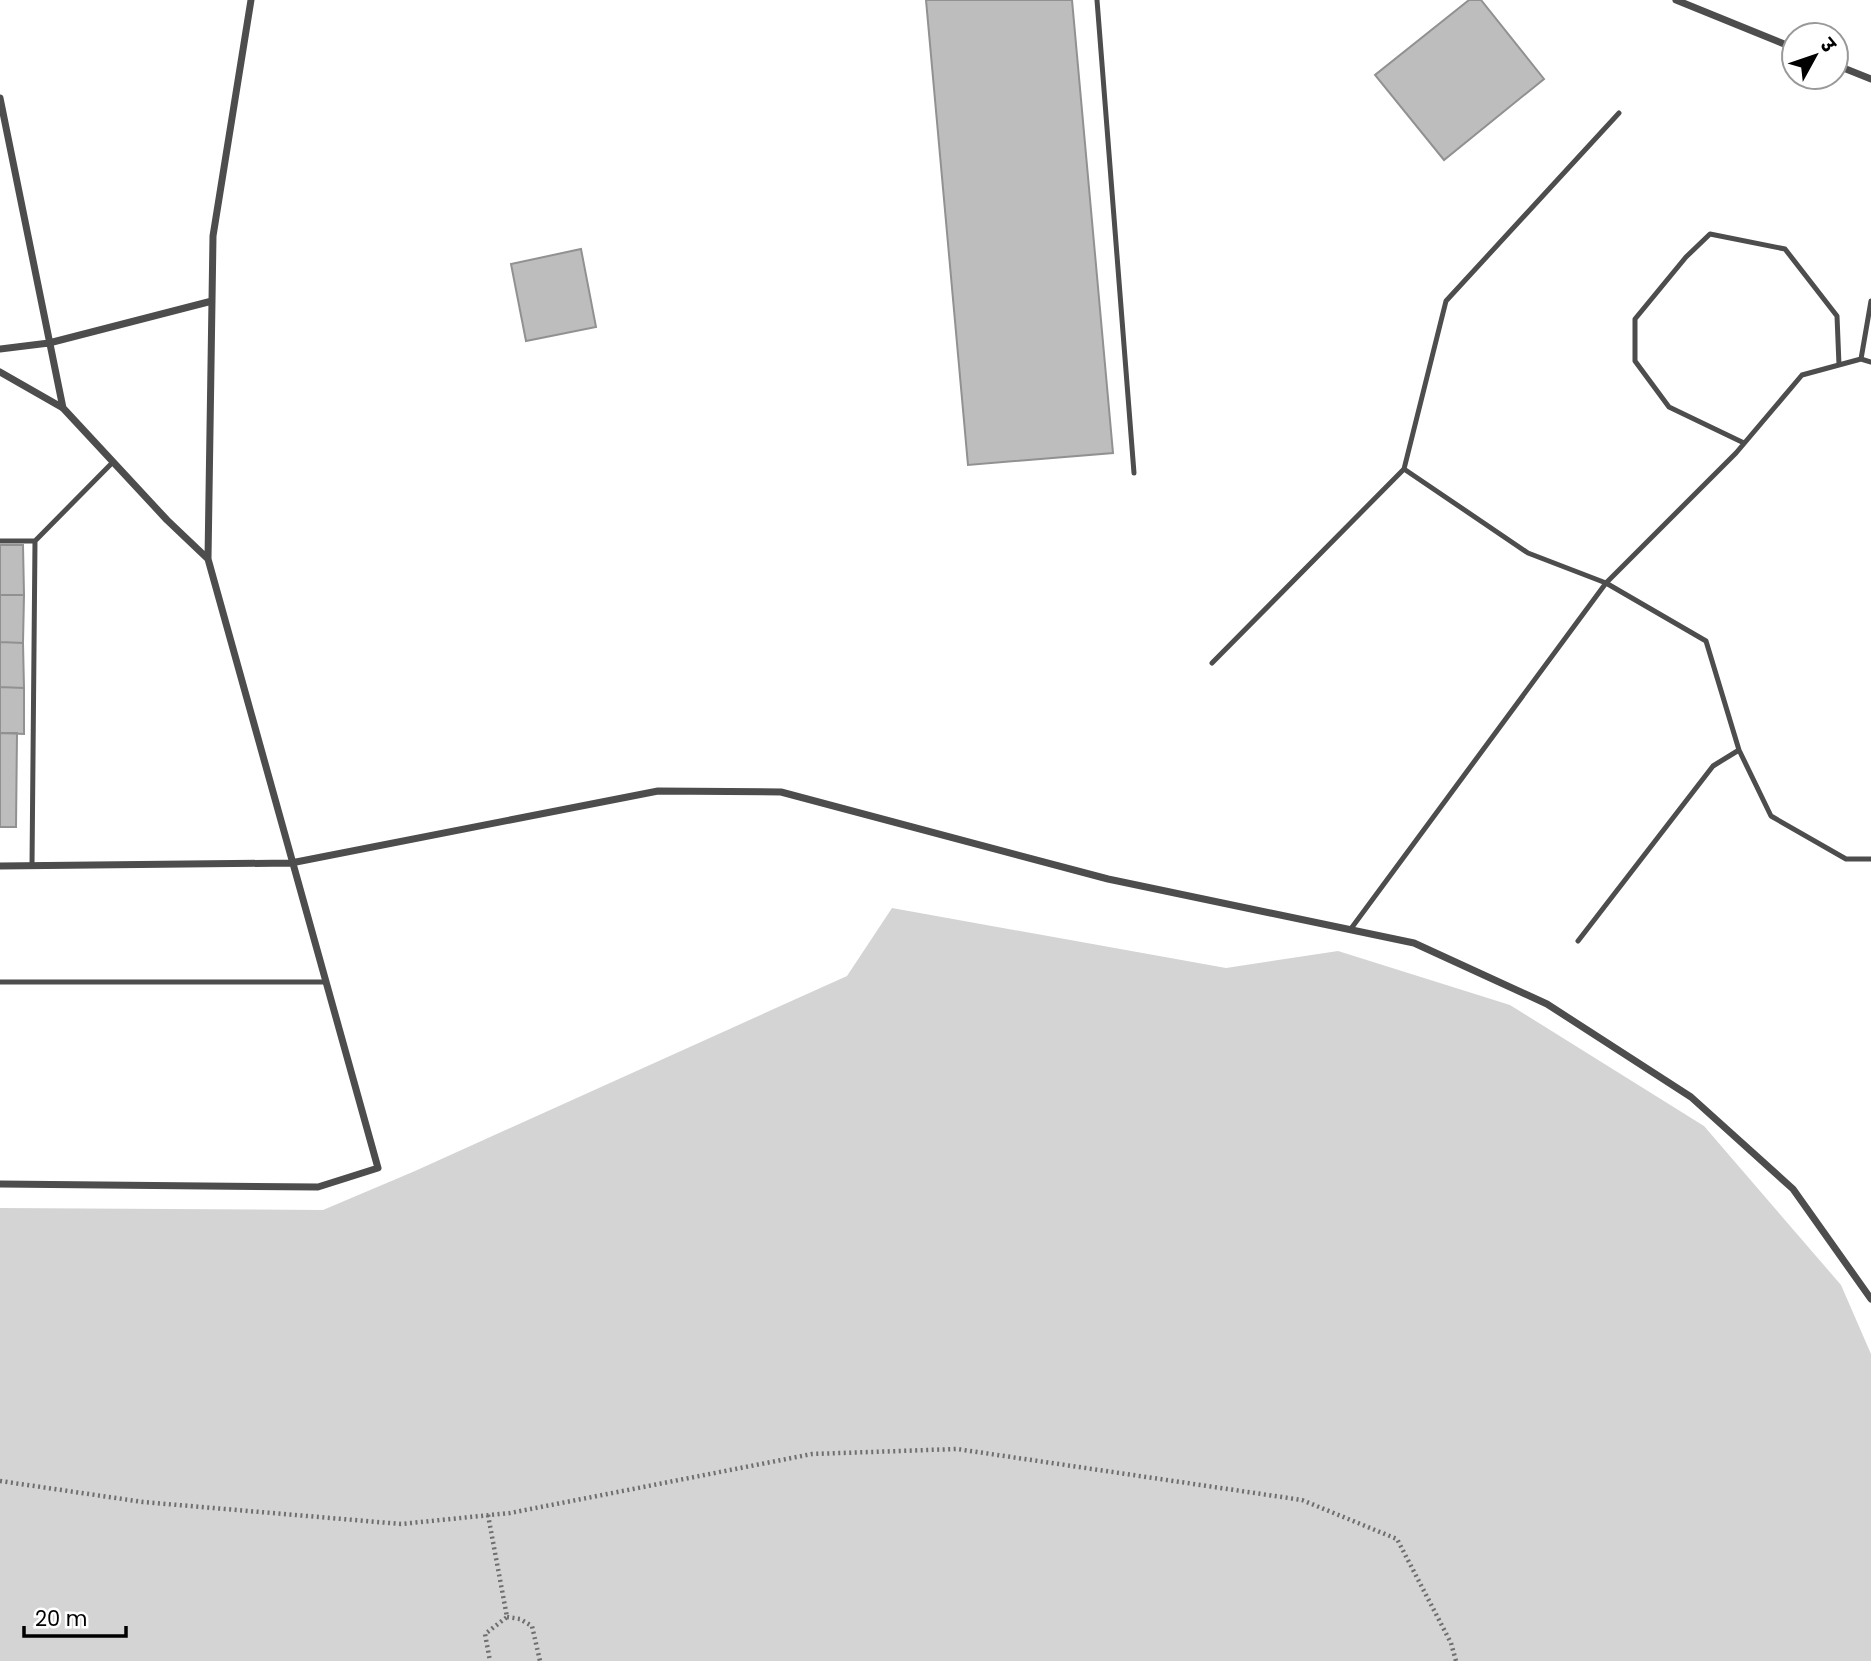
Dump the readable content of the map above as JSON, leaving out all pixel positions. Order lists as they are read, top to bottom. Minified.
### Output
{"scale_bar":"20 m","north":"top right"}
